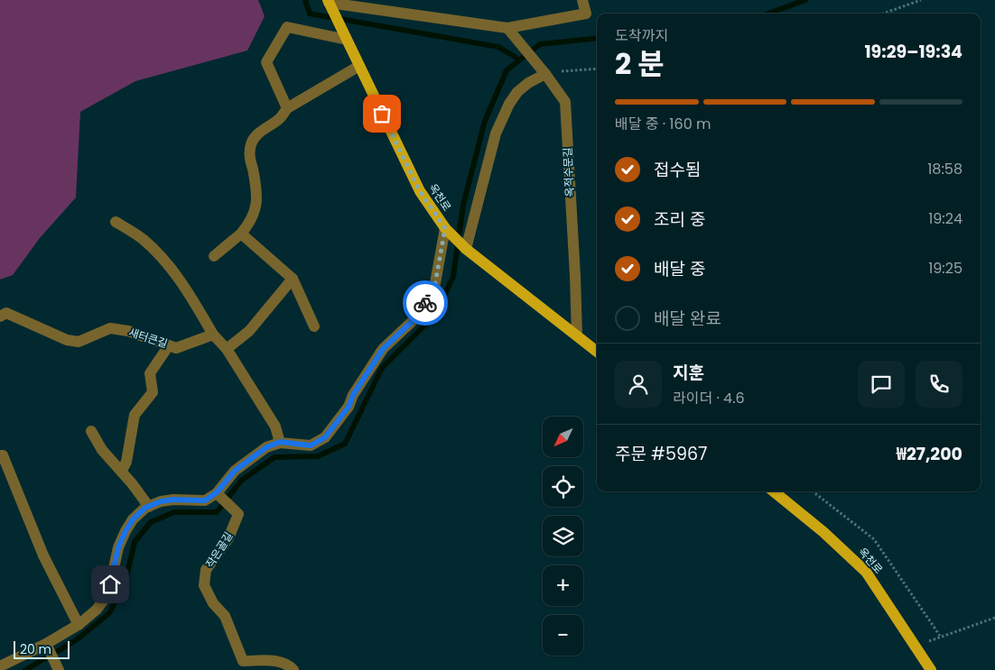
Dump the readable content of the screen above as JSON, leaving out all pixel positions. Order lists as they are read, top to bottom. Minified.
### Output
{"streets":{"main road":["옥천로"],"street":["옥적수문길","새터큰길","작은골길"]},"crossings":[["옥적수문길","옥천로"]],"scale_bar":"20 m","north":"bottom left","page":{"heading":["2 분","도착까지","19:29–19:34"],"panel":["지훈","라이더 · 4.6","주문 #5967","₩27,200"],"bar":"배달 중 · 160 m","list":[["접수됨","18:58"],["조리 중","19:24"],["배달 중","19:25"],"배달 완료"],"map_buttons":["+","−"],"scale":"20 m"}}
